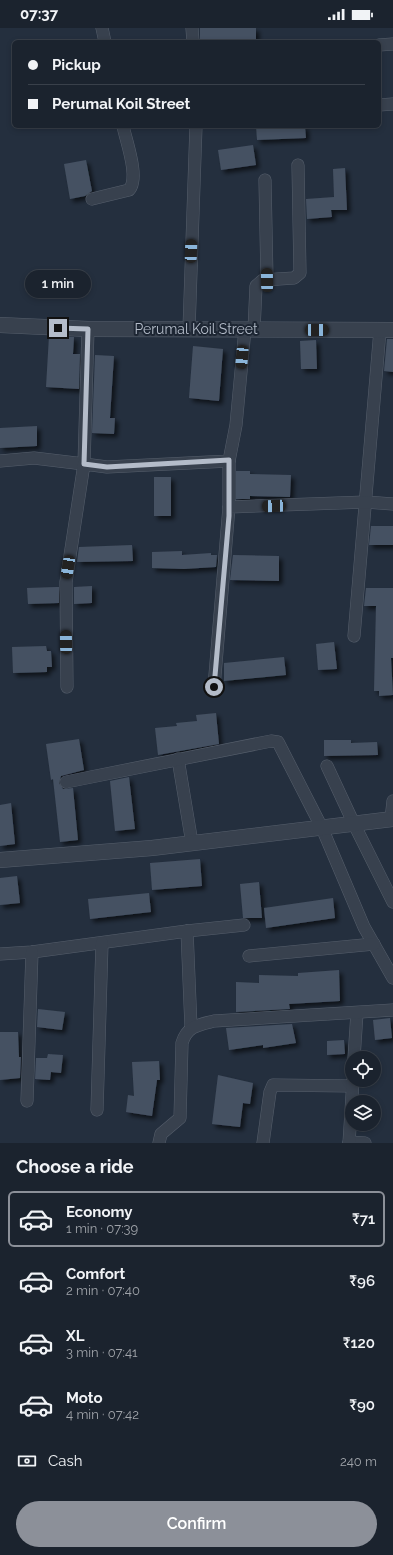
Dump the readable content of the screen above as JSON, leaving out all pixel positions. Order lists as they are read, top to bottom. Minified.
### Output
{"streets":{"street":["Perumal Koil Street"]},"page":{"status":"07:37","banner":["Pickup","Perumal Koil Street"],"bubble":"1 min","heading":"Choose a ride","list":[{"name":"Economy","note":"1 min · 07:39","value":"₹71"},{"name":"Comfort","note":"2 min · 07:40","value":"₹96"},{"name":"XL","note":"3 min · 07:41","value":"₹120"},{"name":"Moto","note":"4 min · 07:42","value":"₹90"}],"pay":["Cash","240 m"],"buttons":"Confirm"}}
